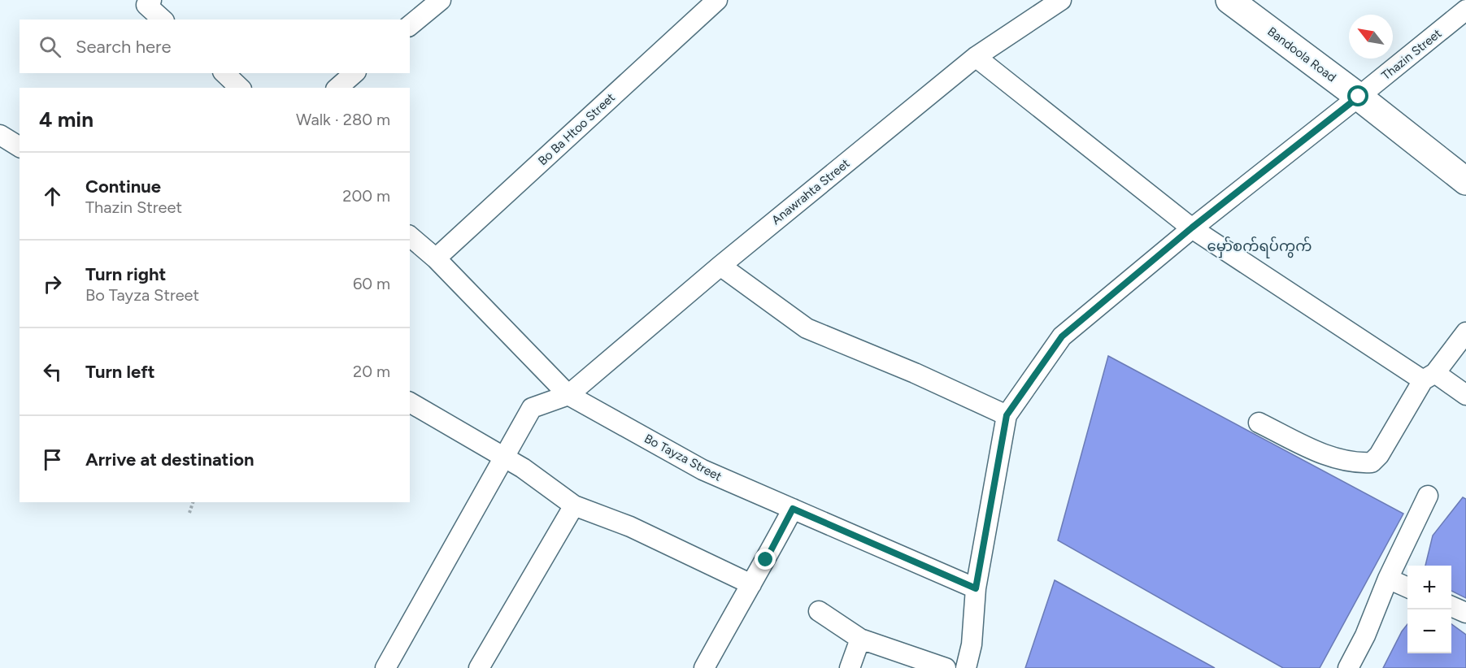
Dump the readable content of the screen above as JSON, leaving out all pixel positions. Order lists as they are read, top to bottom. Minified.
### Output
{"streets":{"street":["Bandoola Road","Thazin Street","Bo Ba Htoo Street","Anawrahta Street","Bo Tayza Street"]},"crossings":[["Bandoola Road","Thazin Street"],["Thazin Street","Bo Tayza Street"],["Bo Ba Htoo Street","Bo Tayza Street"],["Anawrahta Street","Bo Tayza Street"]],"districts":["မှော်စက်ရပ်ကွက်"],"north":"top left","page":{"search":"Search here","heading":["4 min","Walk · 280 m"],"list":[["Continue","Thazin Street","200 m"],["Turn right","Bo Tayza Street","60 m"],["Turn left","20 m"],"Arrive at destination"],"map_buttons":["+","−"]}}
